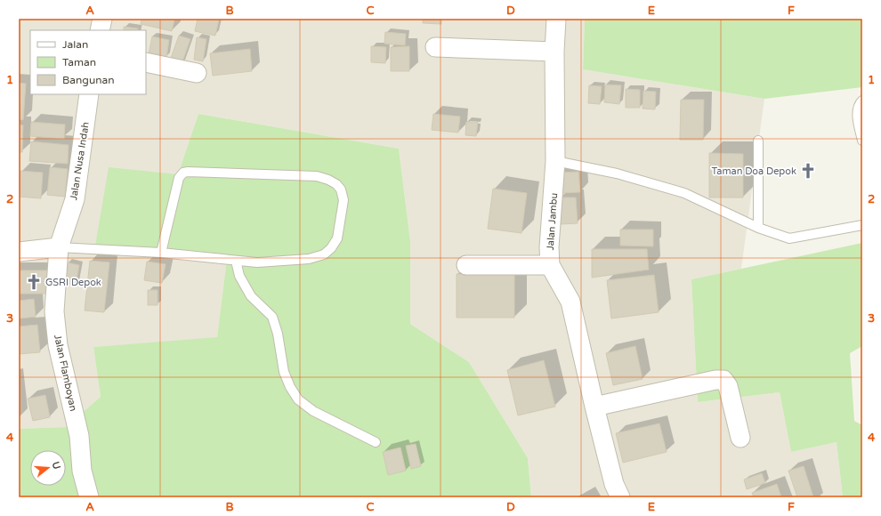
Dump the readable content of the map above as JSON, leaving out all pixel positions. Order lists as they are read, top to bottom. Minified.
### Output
{"streets":{"street":["Jalan Nusa Indah","Jalan Jambu","Jalan Flamboyan"]},"crossings":[["Jalan Nusa Indah","Jalan Flamboyan"]],"places":{"church":["Taman Doa Depok","GSRI Depok"]},"legend":["Jalan","Taman","Bangunan"],"north":"right","grid":{"columns":["A","B","C","D","E","F"],"rows":["1","2","3","4"]}}
